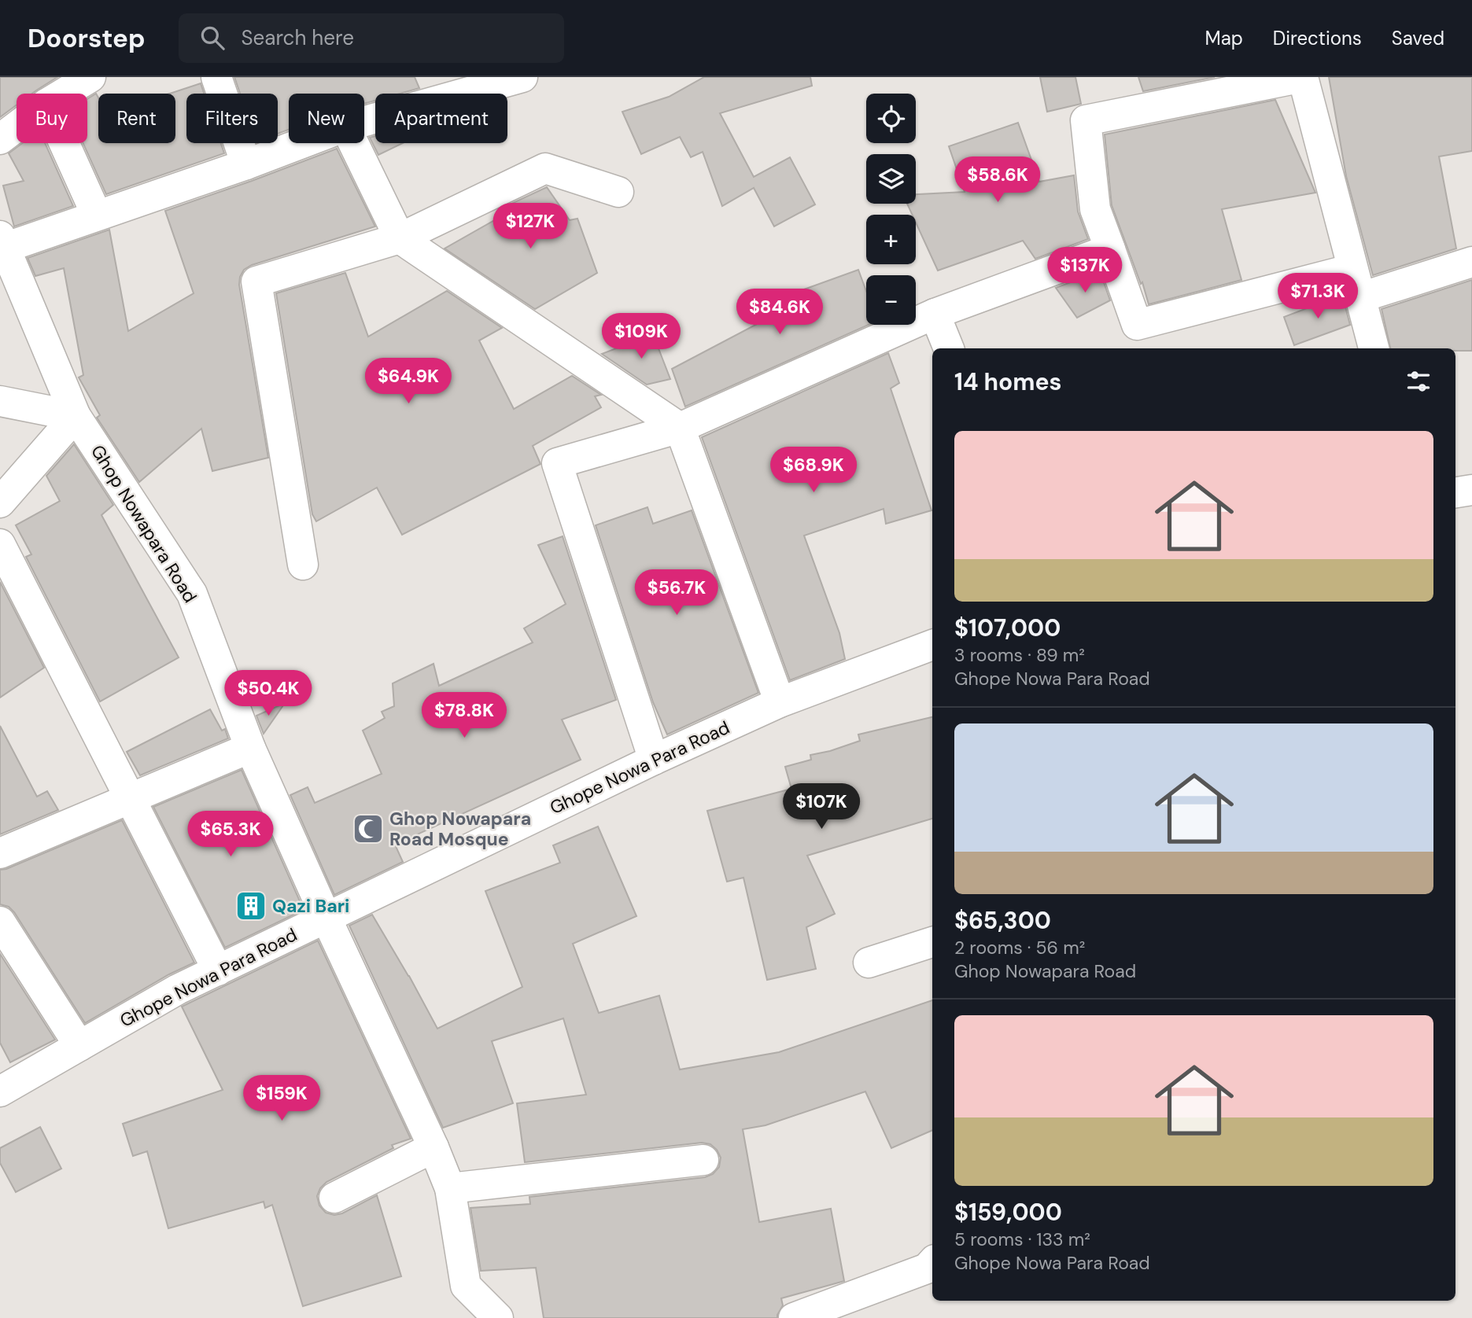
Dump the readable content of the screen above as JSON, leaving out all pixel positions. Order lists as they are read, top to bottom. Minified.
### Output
{"streets":{"street":["Ghop Nowapara Road","Ghope Nowa Para Road"]},"crossings":[["Ghop Nowapara Road","Ghope Nowa Para Road"]],"places":{"mosque":["Ghop Nowapara Road Mosque"],"building":["Qazi Bari"]},"page":{"header":"Doorstep","search":"Search here","nav":["Map","Directions","Saved"],"map_buttons":["+","−"],"chip":["Buy","Rent","Filters","New","Apartment"],"price":["$58.6K","$127K","$137K","$71.3K","$84.6K","$109K","$64.9K","$68.9K","$56.7K","$50.4K","$78.8K","$107K","$65.3K","$159K"],"heading":"14 homes","list":[{"name":"$107,000","note":"3 rooms · 89 m² · Ghope Nowa Para Road"},{"name":"$65,300","note":"2 rooms · 56 m² · Ghop Nowapara Road"},{"name":"$159,000","note":"5 rooms · 133 m² · Ghope Nowa Para Road"}]}}
